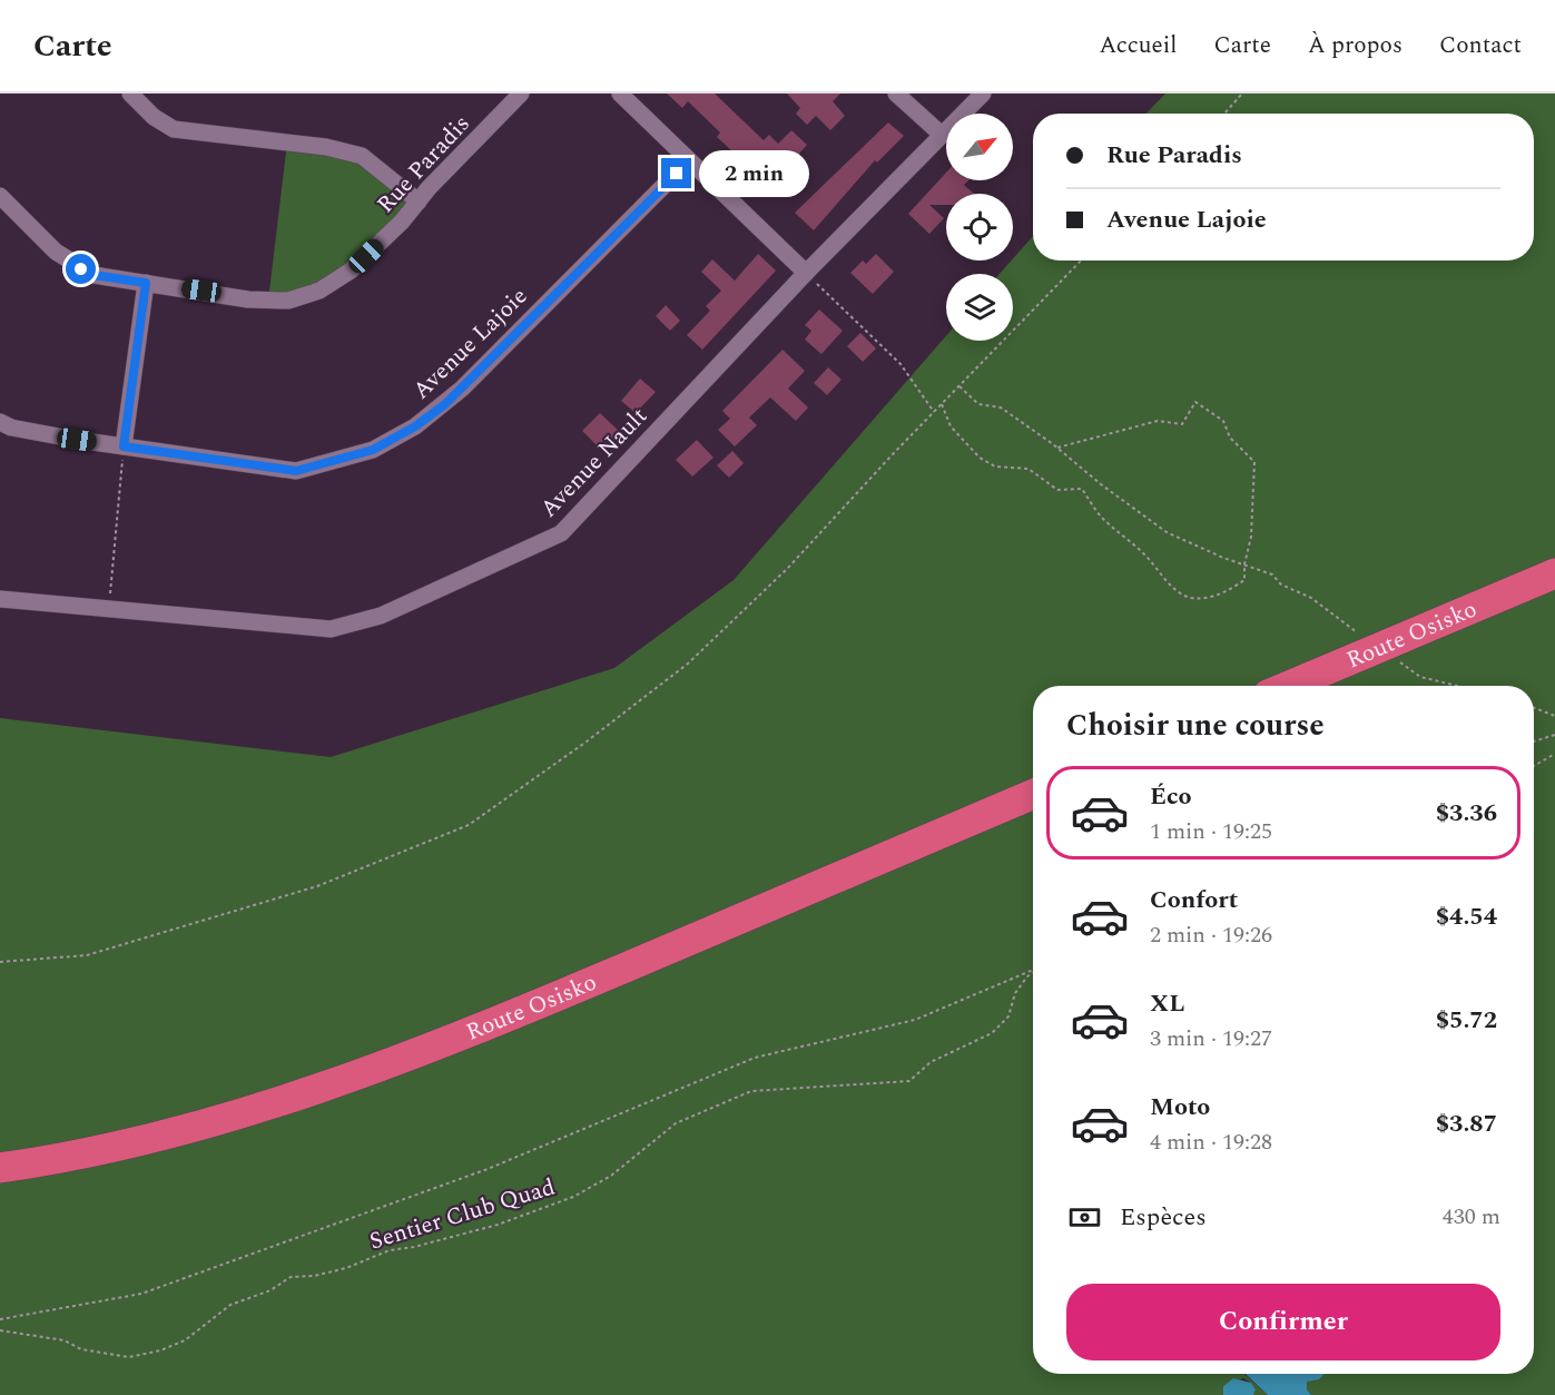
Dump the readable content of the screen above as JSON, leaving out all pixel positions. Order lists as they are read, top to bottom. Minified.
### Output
{"streets":{"highway":["Route Osisko"],"street":["Rue Paradis","Avenue Lajoie","Avenue Nault"],"path":["Sentier Club Quad"]},"north":"top right","page":{"header":"Carte","nav":["Accueil","Carte","À propos","Contact"],"banner":["Rue Paradis","Avenue Lajoie"],"bubble":"2 min","heading":"Choisir une course","list":[{"name":"Éco","note":"1 min · 19:25","value":"$3.36"},{"name":"Confort","note":"2 min · 19:26","value":"$4.54"},{"name":"XL","note":"3 min · 19:27","value":"$5.72"},{"name":"Moto","note":"4 min · 19:28","value":"$3.87"}],"pay":["Espèces","430 m"],"buttons":"Confirmer"}}
